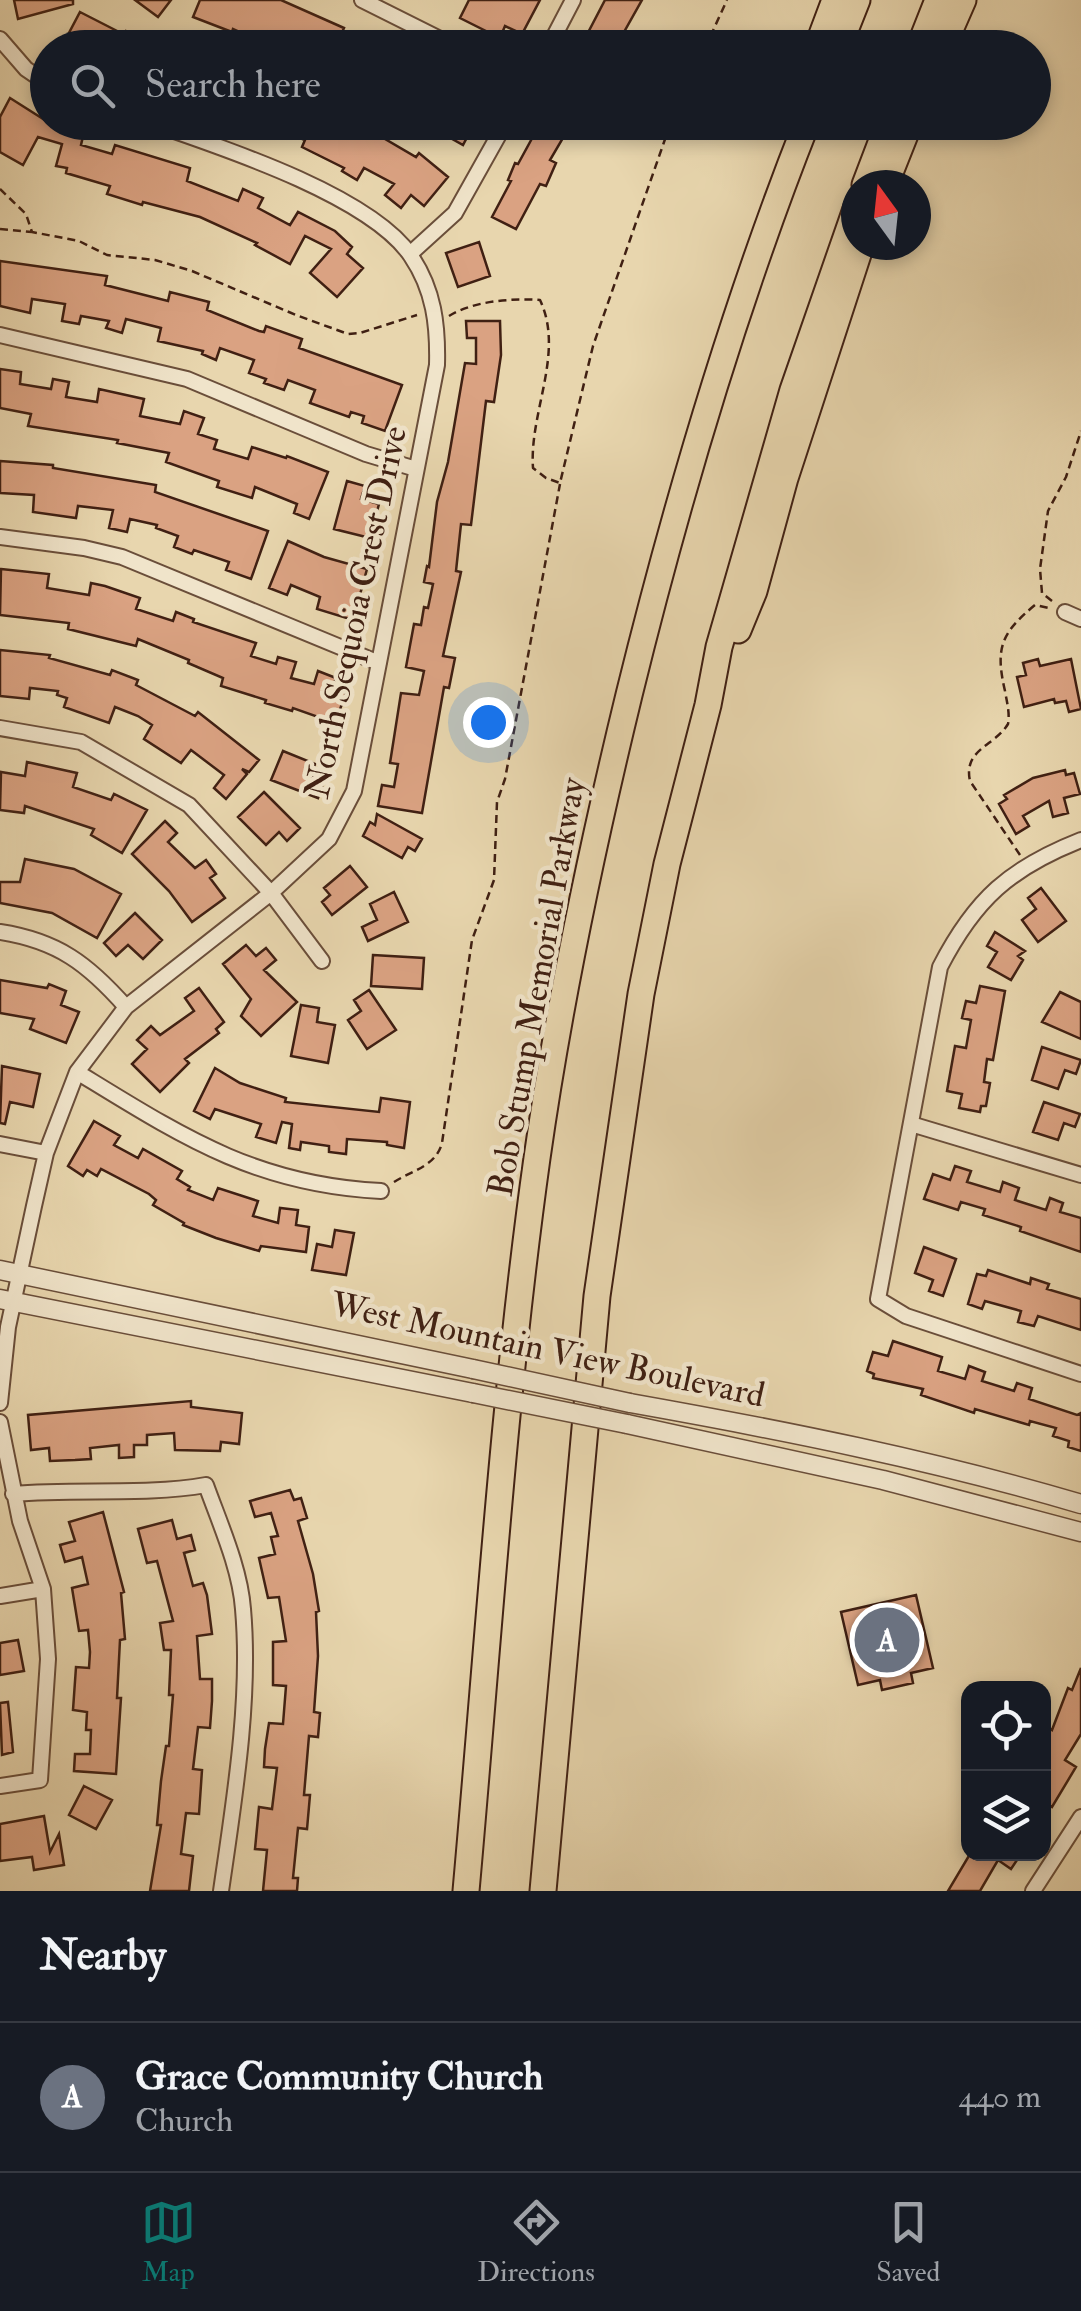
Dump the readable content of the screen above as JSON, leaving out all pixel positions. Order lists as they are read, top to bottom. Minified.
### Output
{"streets":{"highway":["Bob Stump Memorial Parkway"],"street":["North Sequoia Crest Drive","West Mountain View Boulevard"]},"crossings":[["North Sequoia Crest Drive","West Mountain View Boulevard"]],"north":"top","page":{"search":"Search here","pins":"A","heading":"Nearby","list":[{"mark":"A","name":"Grace Community Church","note":"Church","value":"440 m"}],"nav":["Map","Directions","Saved"]}}
